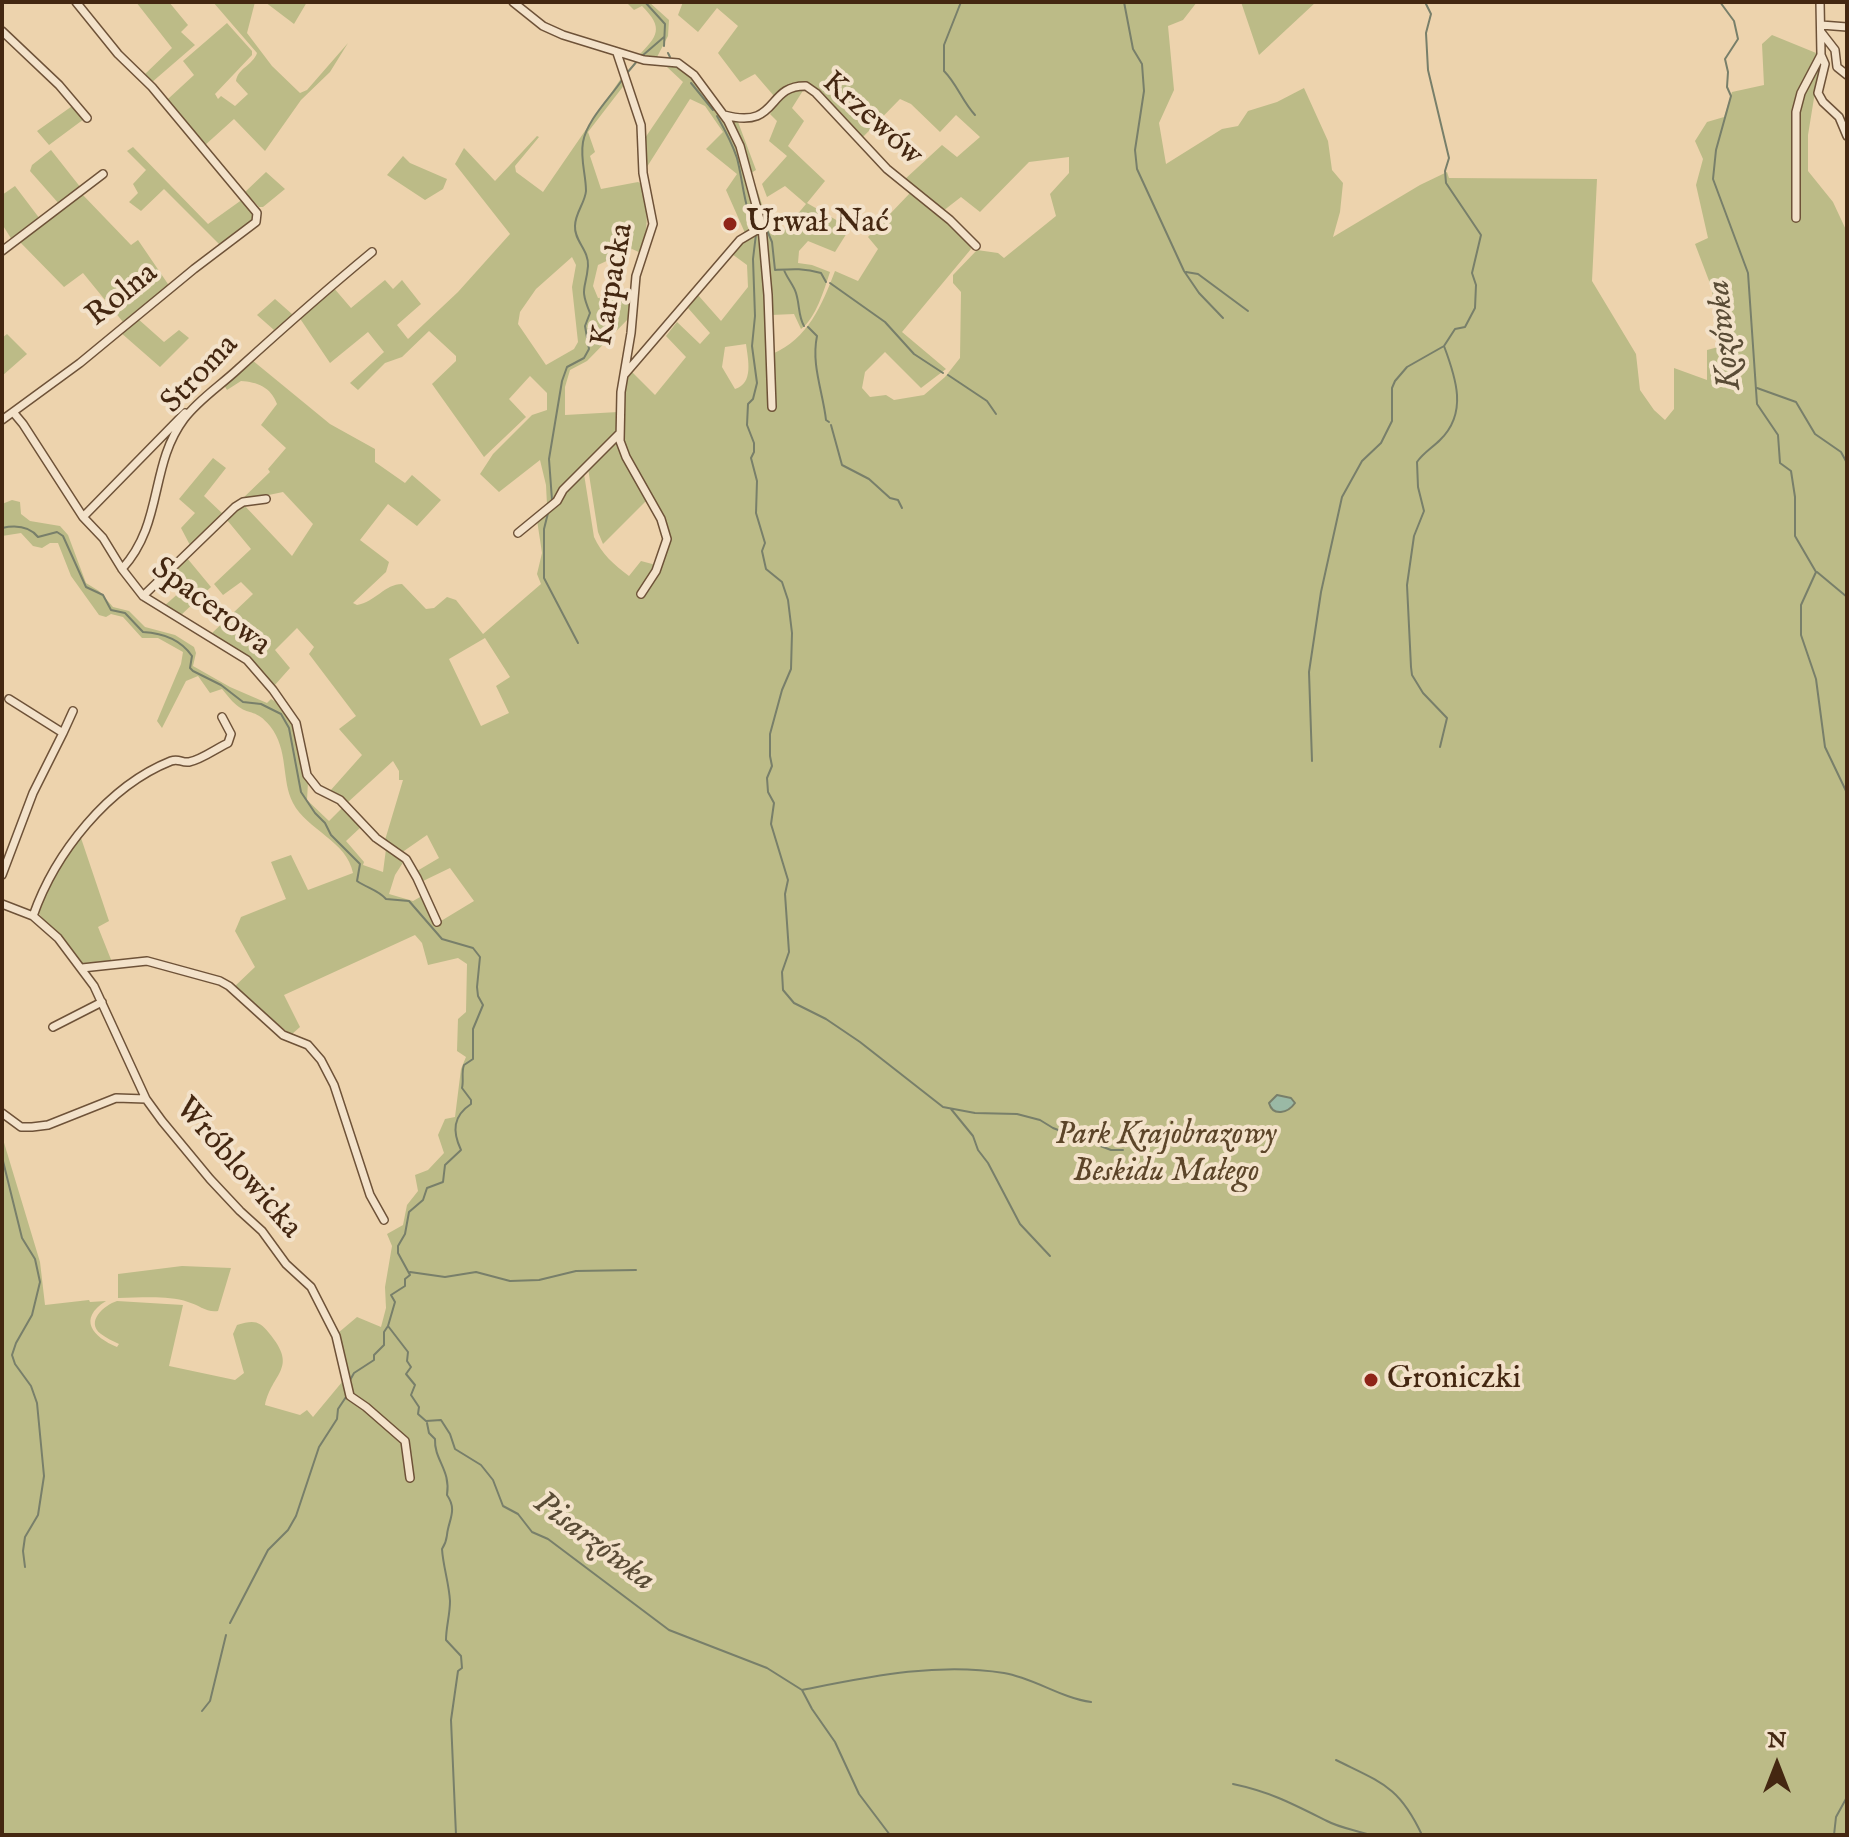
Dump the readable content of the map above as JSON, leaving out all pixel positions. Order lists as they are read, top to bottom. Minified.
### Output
{"streets":{"street":["Krzewów","Karpacka","Rolna","Stroma","Spacerowa","Wróblowicka"]},"crossings":[["Rolna","Spacerowa"],["Stroma","Spacerowa"]],"water":["Kozówka","Pisarzówka"],"parks":["Park Krajobrazowy Beskidu Małego"],"places":["Urwał Nać","Groniczki"],"north":"top"}
